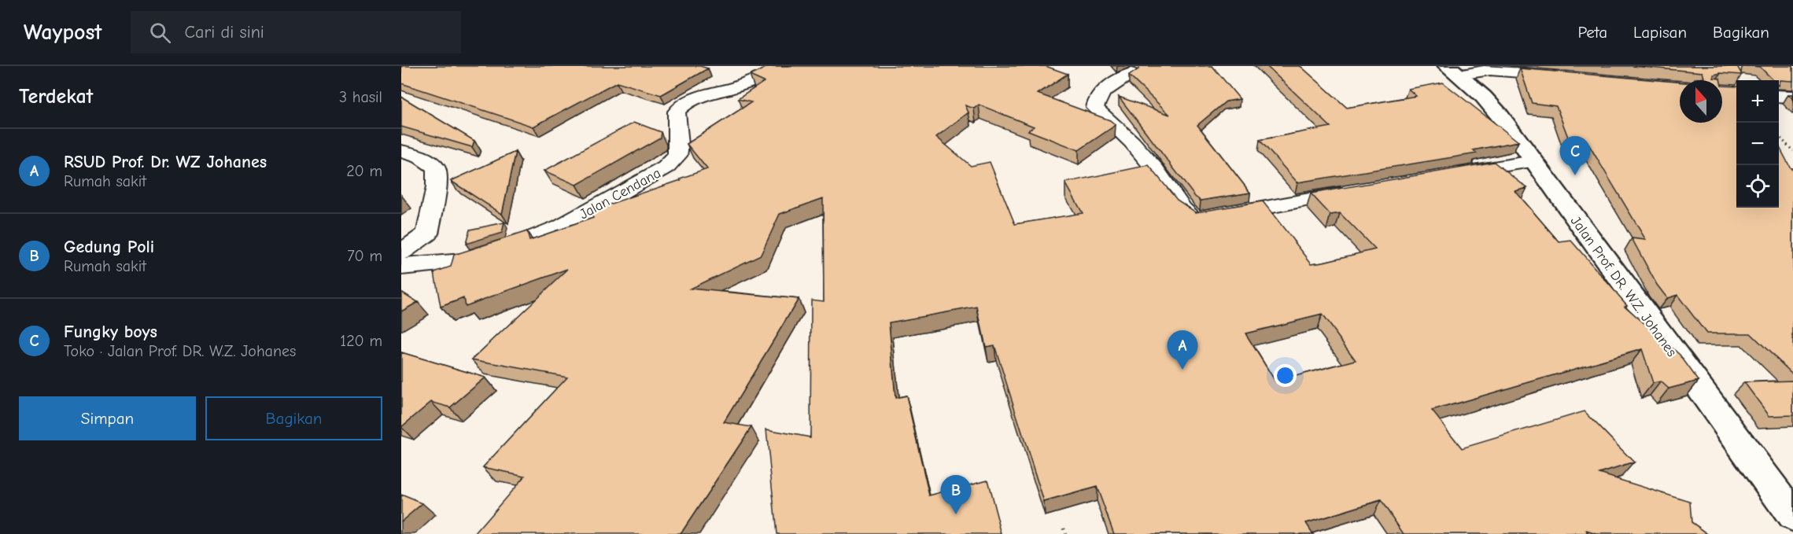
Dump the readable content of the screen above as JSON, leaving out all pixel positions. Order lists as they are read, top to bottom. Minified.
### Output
{"streets":{"street":["Jalan Cendana","Jalan Prof. DR. W.Z. Johanes"]},"north":"top","page":{"header":"Waypost","search":"Cari di sini","nav":["Peta","Lapisan","Bagikan"],"heading":["Terdekat","3 hasil"],"map_buttons":["+","−"],"list":[{"mark":"A","name":"RSUD Prof. Dr. WZ Johanes","note":"Rumah sakit","value":"20 m"},{"mark":"B","name":"Gedung Poli","note":"Rumah sakit","value":"70 m"},{"mark":"C","name":"Fungky boys","note":"Toko · Jalan Prof. DR. W.Z. Johanes","value":"120 m"}],"pins":["C","A","B"],"buttons":["Simpan","Bagikan"]}}
